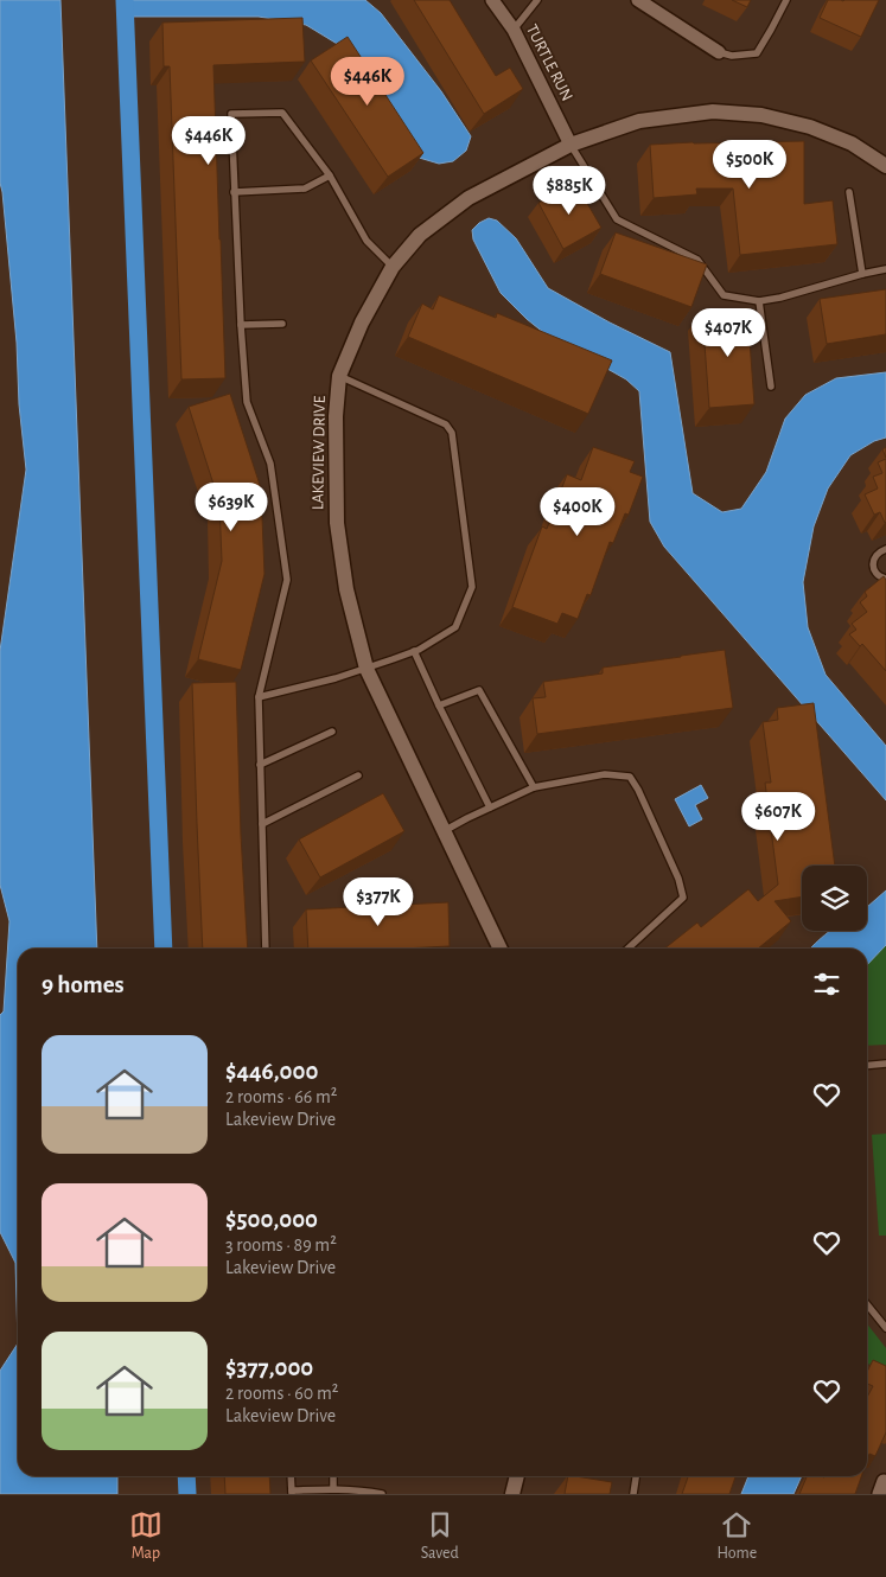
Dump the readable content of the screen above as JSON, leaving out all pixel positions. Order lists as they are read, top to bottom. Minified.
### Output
{"streets":{"street":["TURTLE RUN","LAKEVIEW DRIVE"]},"crossings":[["TURTLE RUN","LAKEVIEW DRIVE"]],"page":{"price":["$446K","$446K","$500K","$885K","$407K","$639K","$400K","$607K","$377K"],"heading":"9 homes","list":[{"name":"$446,000","note":"2 rooms · 66 m² · Lakeview Drive"},{"name":"$500,000","note":"3 rooms · 89 m² · Lakeview Drive"},{"name":"$377,000","note":"2 rooms · 60 m² · Lakeview Drive"}],"tabs":["Map","Saved","Home"]}}
